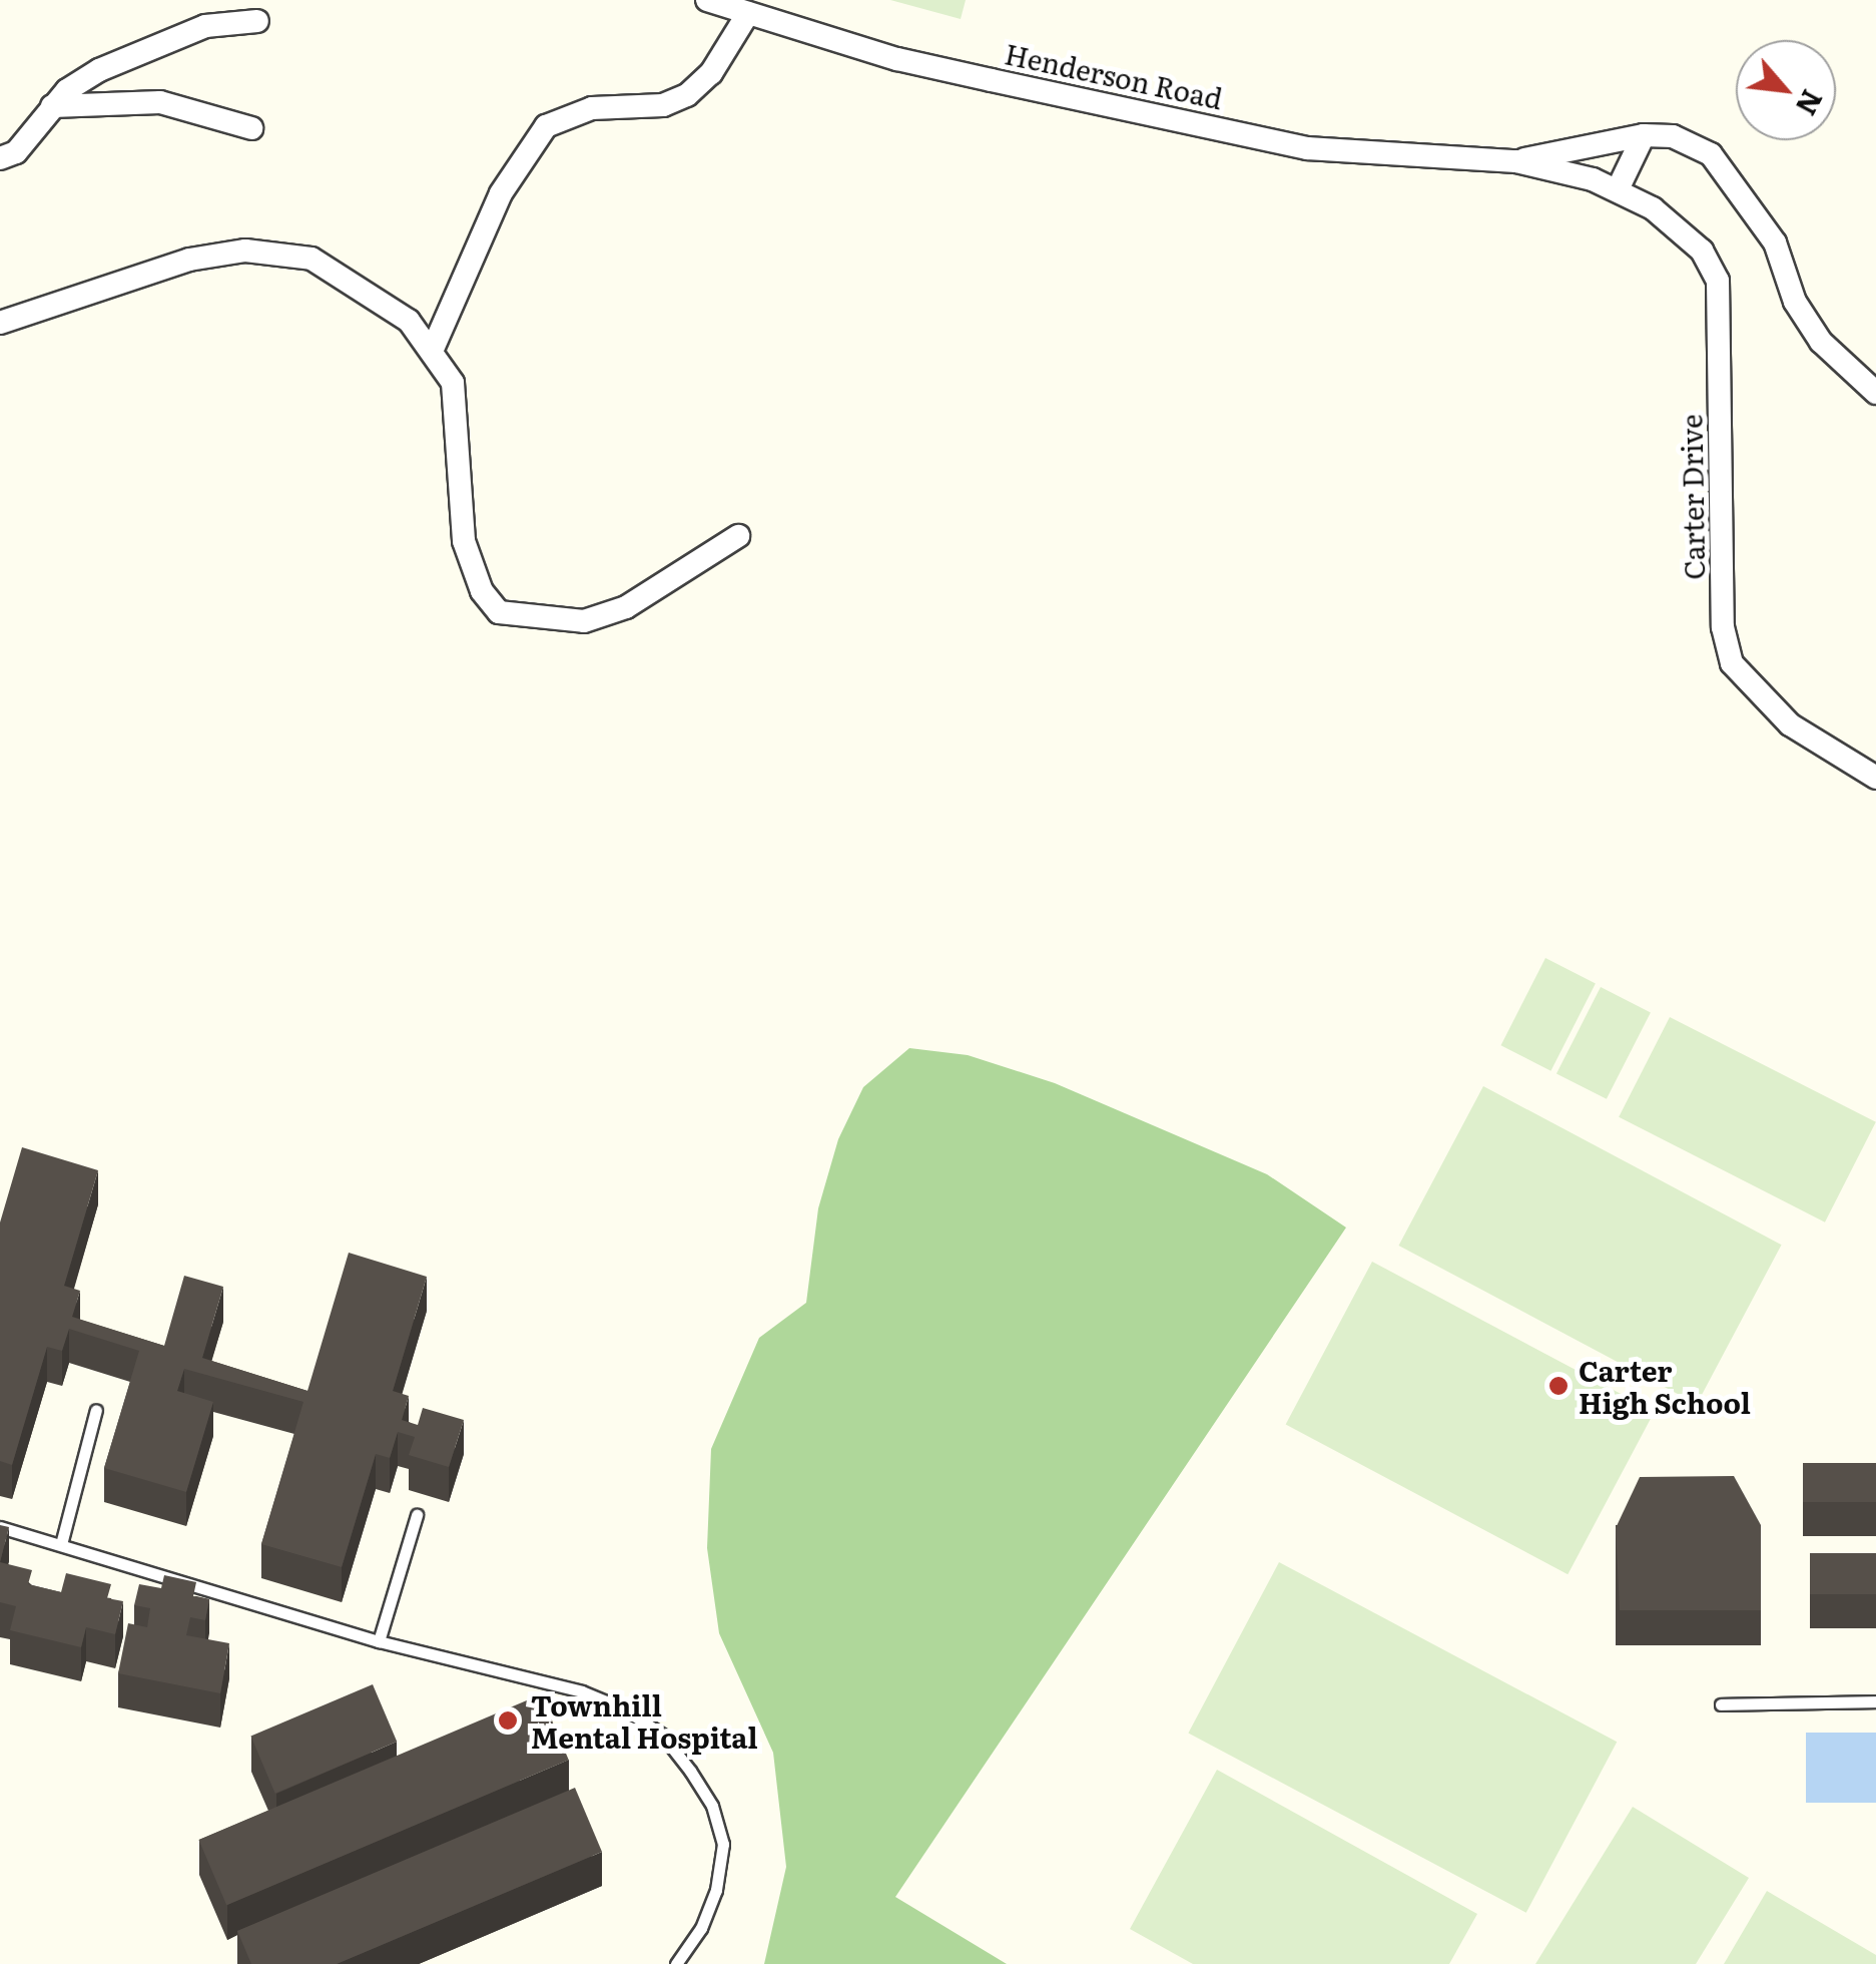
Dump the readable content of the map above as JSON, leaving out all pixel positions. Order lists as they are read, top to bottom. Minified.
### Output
{"streets":{"street":["Henderson Road","Carter Drive"]},"crossings":[["Henderson Road","Carter Drive"]],"places":["Carter High School","Townhill Mental Hospital"],"north":"bottom right"}
